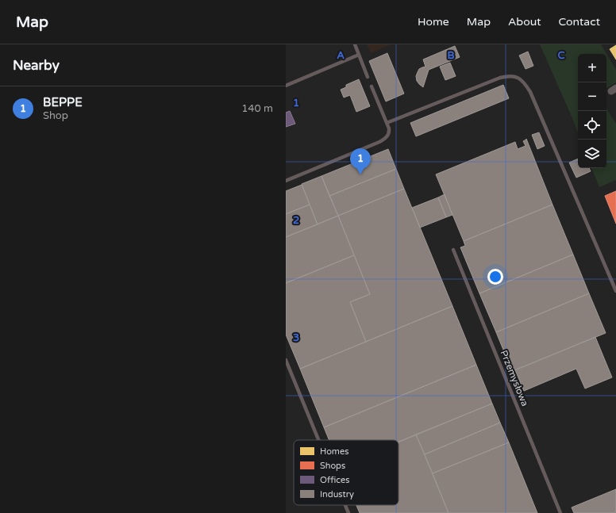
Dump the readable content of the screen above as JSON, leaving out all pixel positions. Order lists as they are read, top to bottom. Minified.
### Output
{"streets":{"lane":["Przemysłowa"]},"legend":["Homes","Shops","Offices","Industry"],"page":{"header":"Map","nav":["Home","Map","About","Contact"],"heading":"Nearby","map_buttons":["+","−"],"list":[{"mark":"1","name":"BEPPE","note":"Shop","value":"140 m"}],"pins":"1"},"grid":{"columns":["A","B","C"],"rows":["1","2","3"]}}
